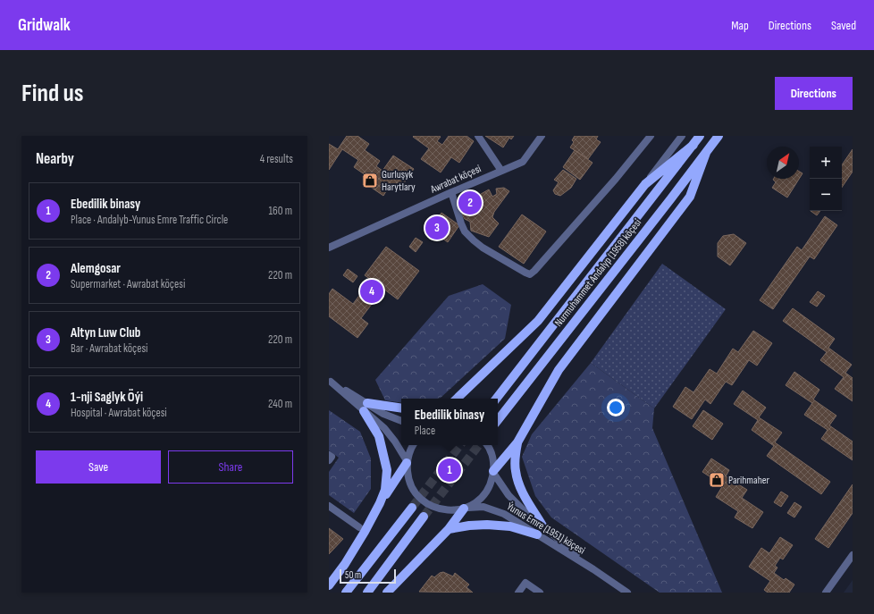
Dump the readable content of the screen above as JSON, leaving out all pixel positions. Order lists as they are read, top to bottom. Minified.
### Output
{"streets":{"main road":["Nurmuhammet Andalyp (1958) köçesi"],"street":["Awrabat köçesi","Ýunus Emre (1951) köçesi"]},"places":{"shop":["Gurluşyk Harytlary","Parihmaher"]},"scale_bar":"50 m","north":"top right","page":{"header":"Gridwalk","nav":["Map","Directions","Saved"],"buttons":["Directions",["Save","Share"]],"title":"Find us","heading":["Nearby","4 results"],"map_buttons":["+","−"],"list":[{"mark":"1","name":"Ebedilik binasy","note":"Place · Andalyb-Yunus Emre Traffic Circle","value":"160 m"},{"mark":"2","name":"Alemgosar","note":"Supermarket · Awrabat köçesi","value":"220 m"},{"mark":"3","name":"Altyn Luw Club","note":"Bar · Awrabat köçesi","value":"220 m"},{"mark":"4","name":"1-nji Saglyk Öýi","note":"Hospital · Awrabat köçesi","value":"240 m"}],"pins":["2","3","4","1"],"popup":["Ebedilik binasy","Place"],"scale":"50 m"}}
